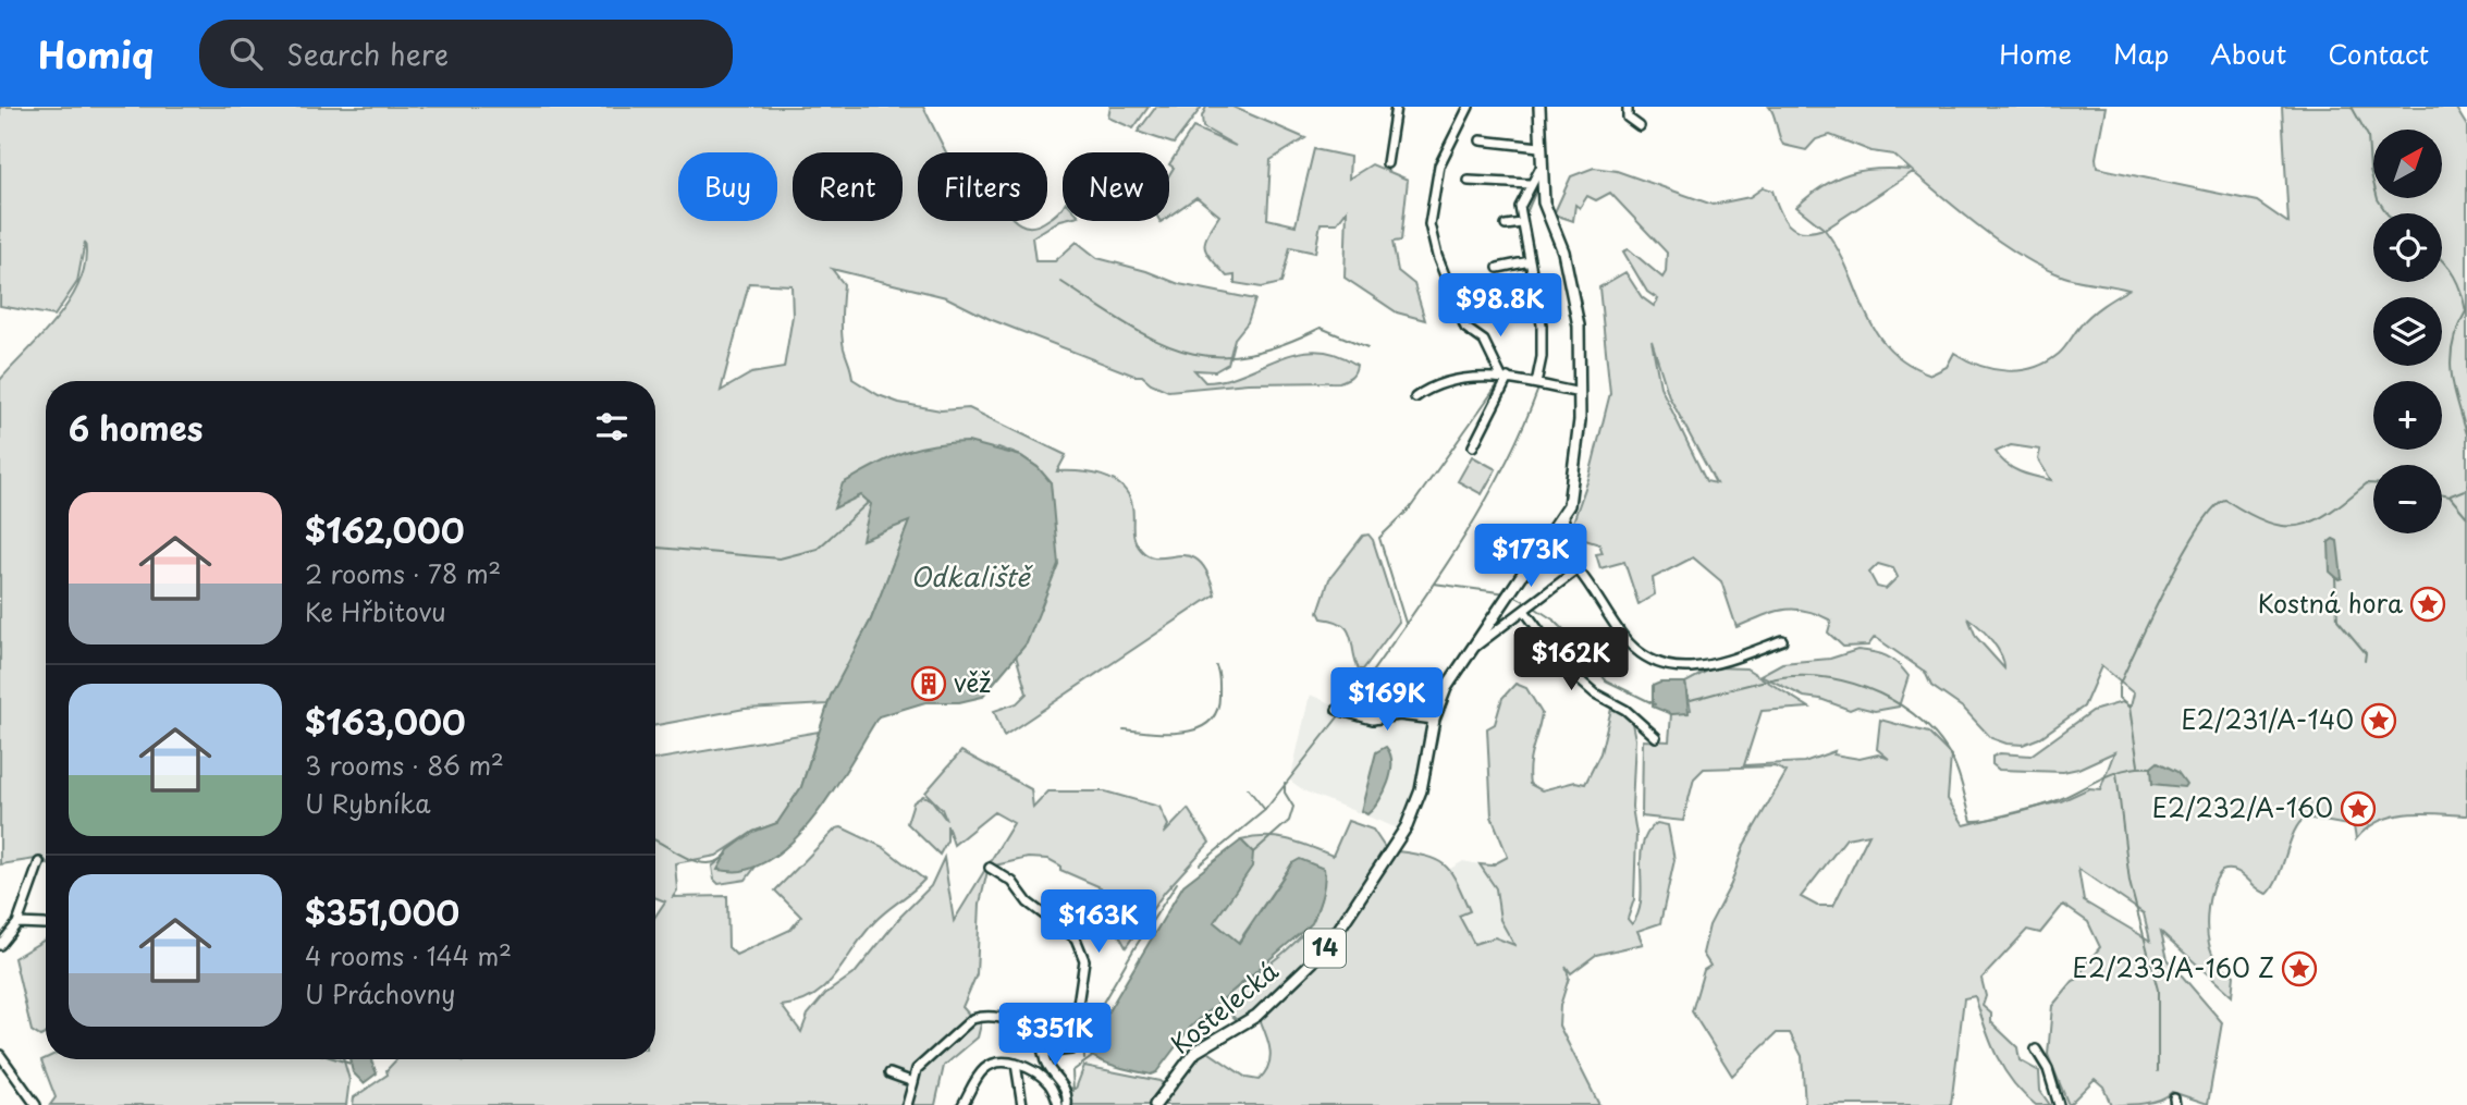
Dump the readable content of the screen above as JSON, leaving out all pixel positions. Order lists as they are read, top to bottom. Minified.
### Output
{"streets":{"main road":["14","Kostelecká"]},"crossings":[["14","Kostelecká"]],"water":["Odkaliště"],"places":{"place":["Kostná hora","E2/231/A-140","E2/232/A-160","E2/233/A-160 Z"],"building":["věž"]},"north":"top right","page":{"header":"Homiq","search":"Search here","nav":["Home","Map","About","Contact"],"map_buttons":["+","−"],"chip":["Buy","Rent","Filters","New"],"price":["$98.8K","$173K","$162K","$169K","$163K","$351K"],"heading":"6 homes","list":[{"name":"$162,000","note":"2 rooms · 78 m² · Ke Hřbitovu"},{"name":"$163,000","note":"3 rooms · 86 m² · U Rybníka"},{"name":"$351,000","note":"4 rooms · 144 m² · U Práchovny"}]}}
